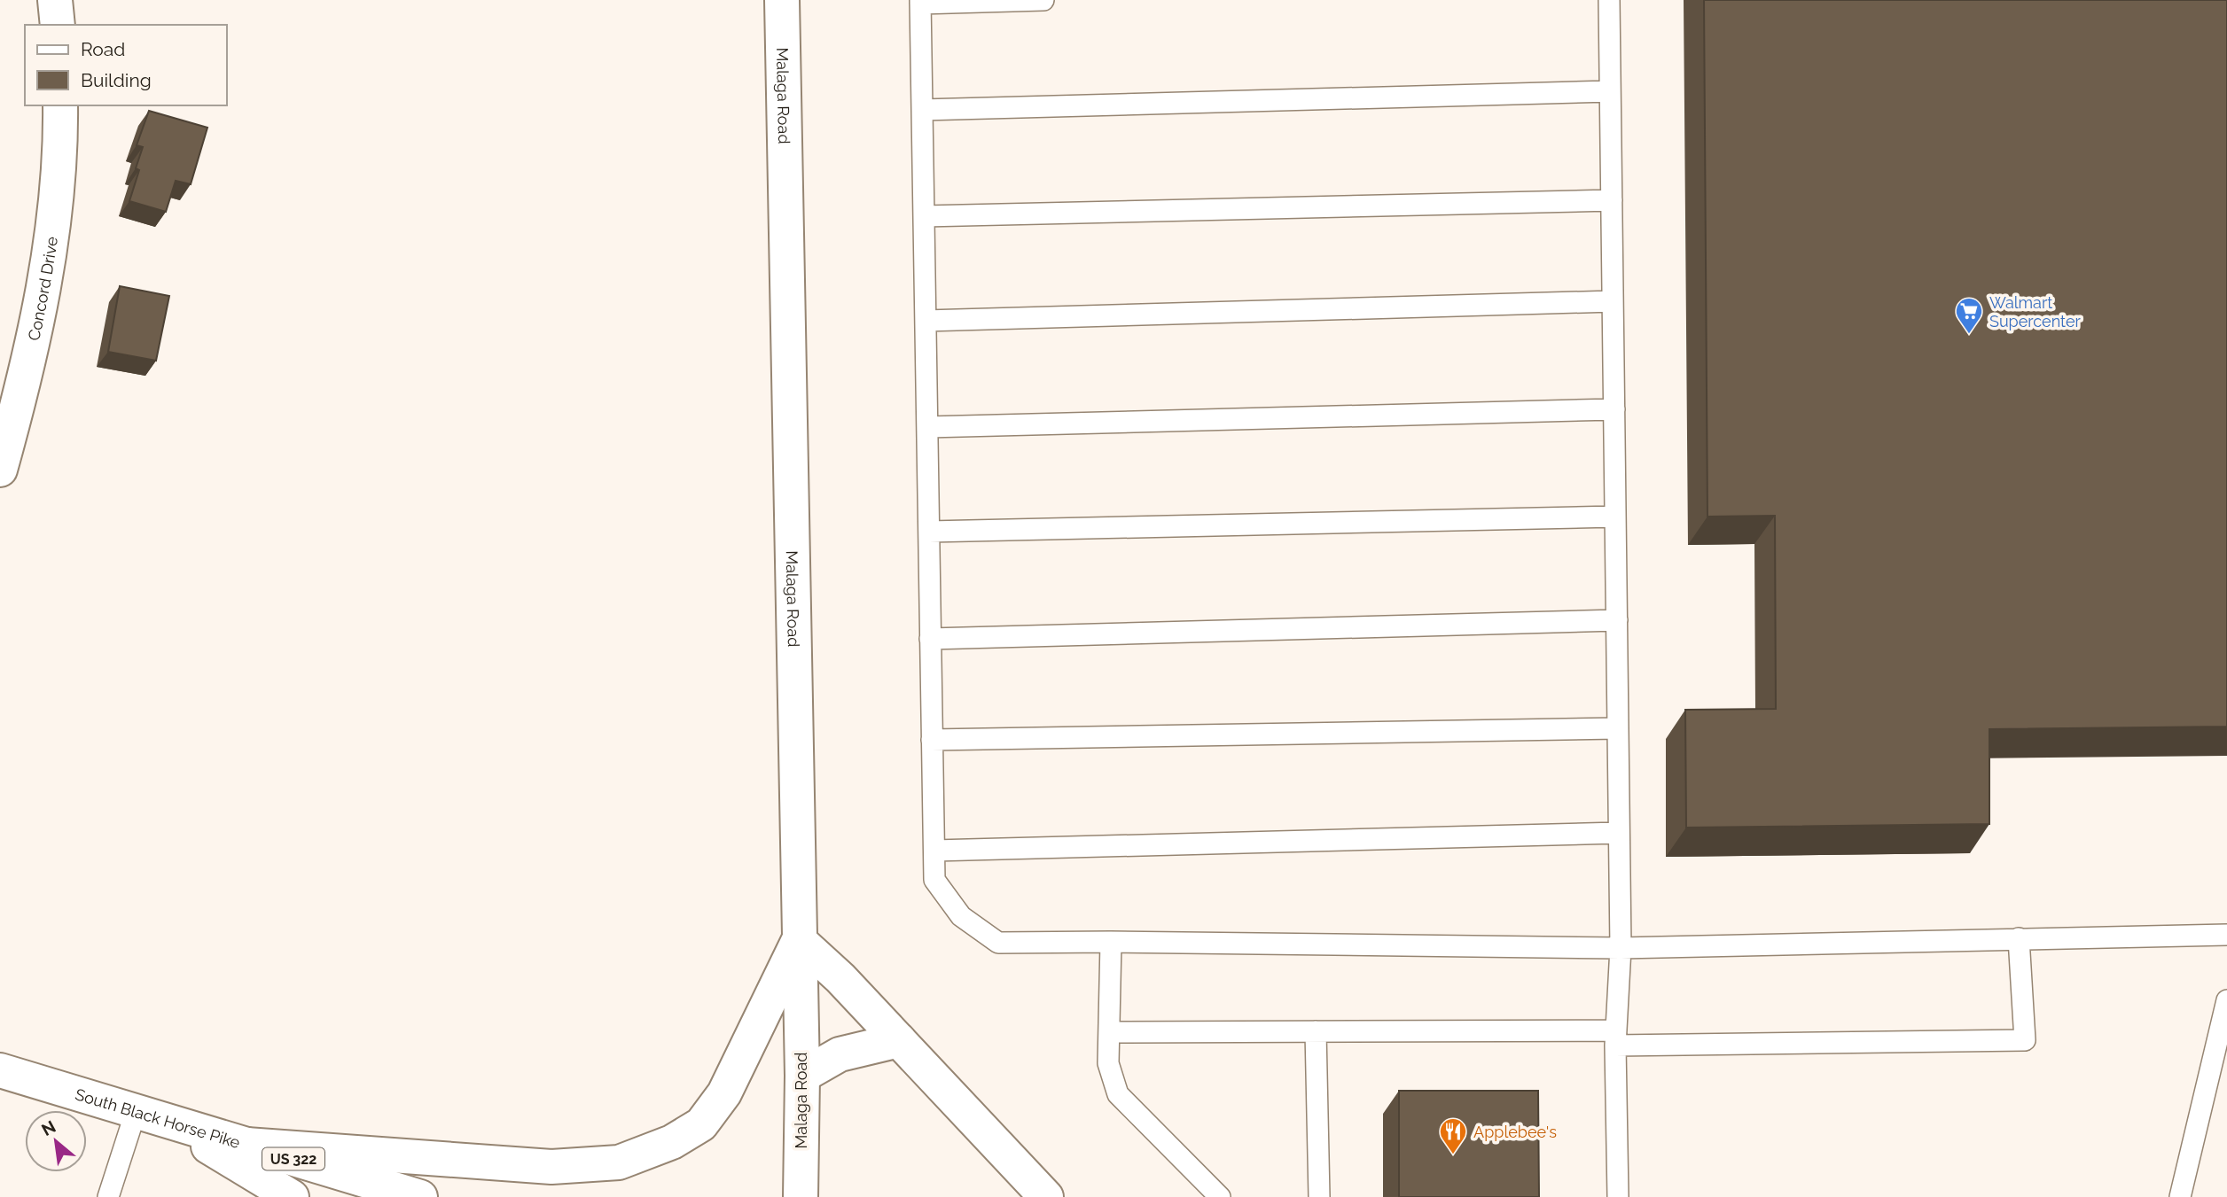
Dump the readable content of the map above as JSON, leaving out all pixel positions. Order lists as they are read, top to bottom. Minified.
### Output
{"streets":{"main road":["Malaga Road","Concord Drive","South Black Horse Pike","US 322"]},"places":{"supermarket":["Walmart Supercenter"],"restaurant":["Applebee's"]},"legend":["Road","Building"],"north":"top left"}
